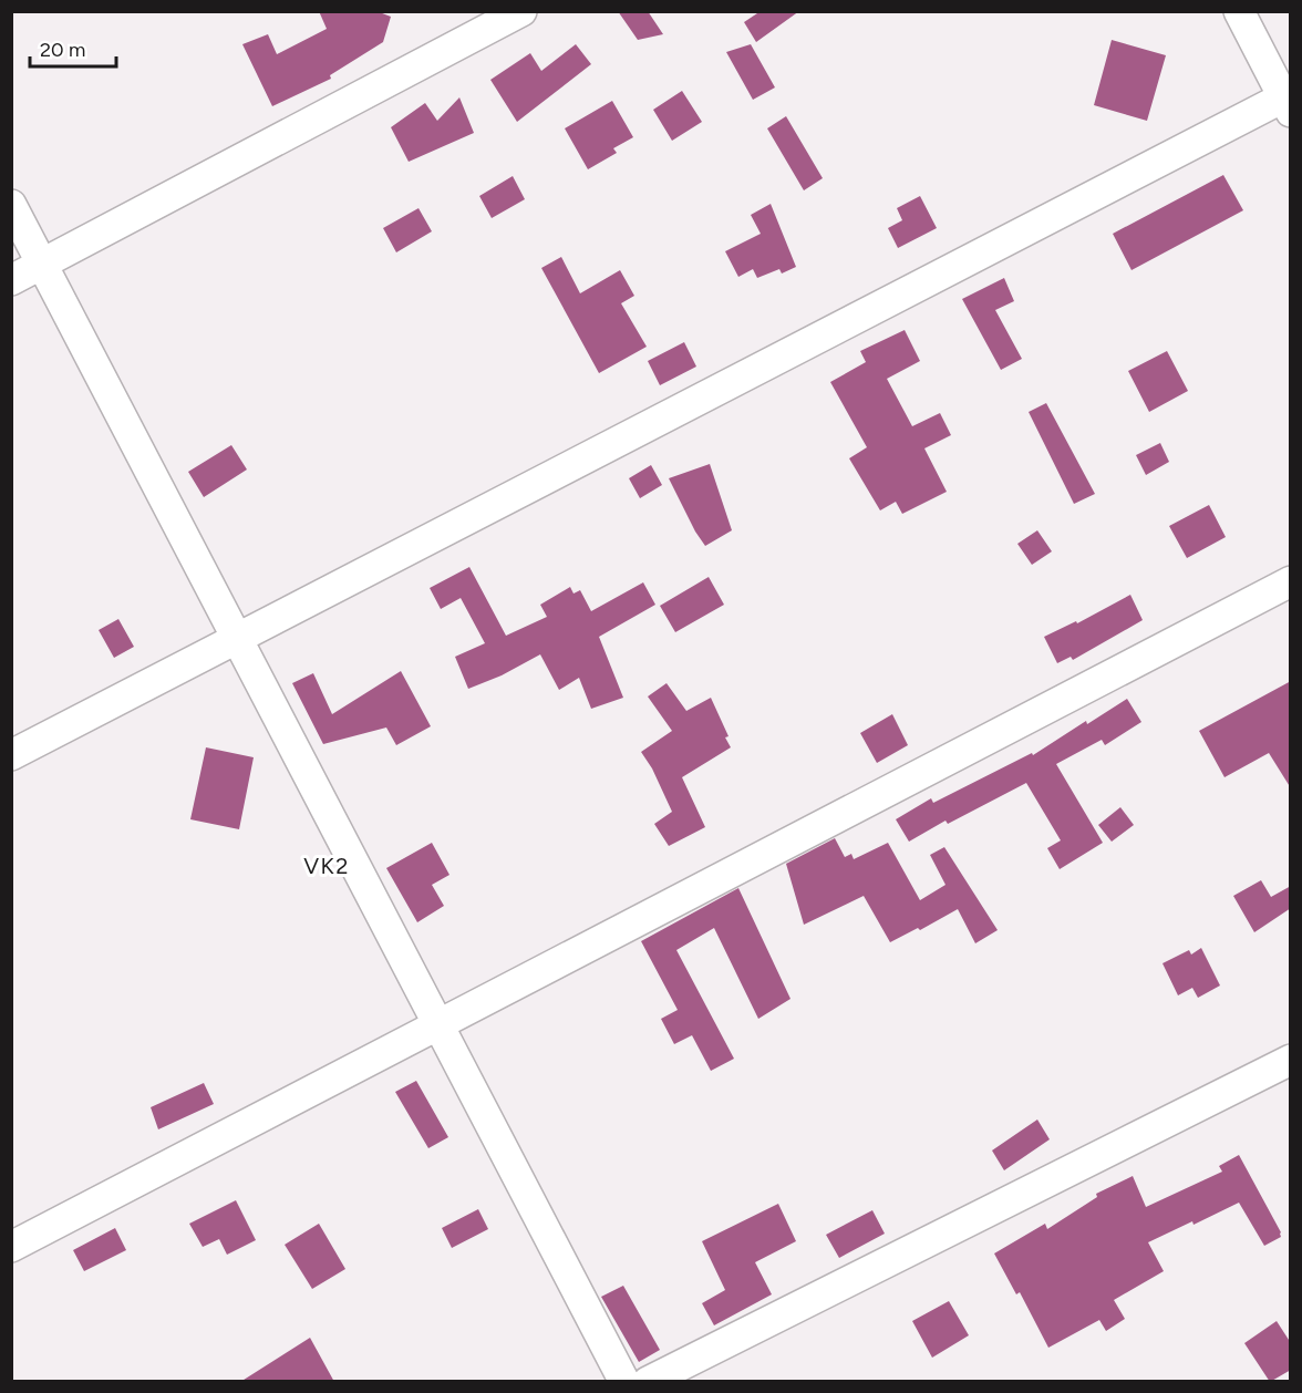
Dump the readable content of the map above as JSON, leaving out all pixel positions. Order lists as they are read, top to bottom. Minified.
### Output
{"districts":["VK2"],"scale_bar":"20 m"}
